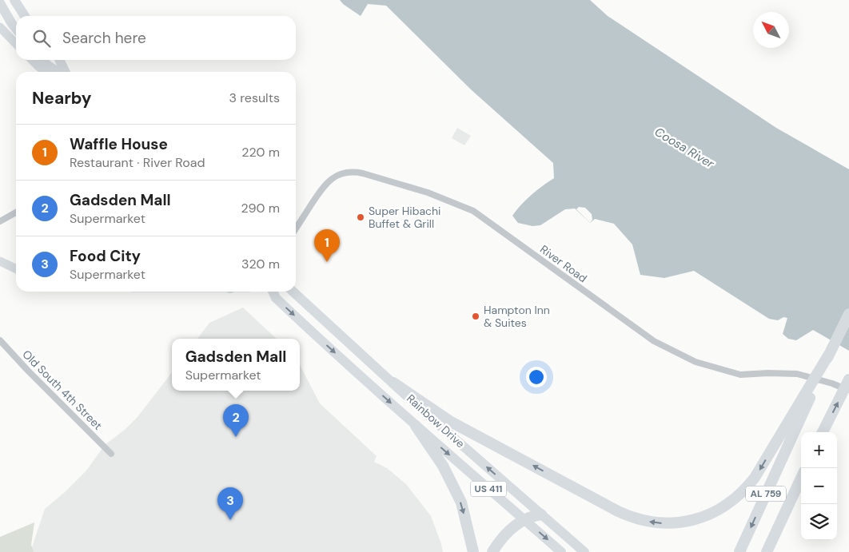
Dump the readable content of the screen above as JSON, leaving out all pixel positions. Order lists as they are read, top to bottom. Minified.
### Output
{"streets":{"highway":["AL 759"],"main road":["Rainbow Drive","US 411"],"street":["River Road","Old South 4th Street"]},"water":["Coosa River"],"places":["Super Hibachi Buffet & Grill","Hampton Inn & Suites"],"north":"top left","page":{"search":"Search here","heading":["Nearby","3 results"],"list":[{"mark":"1","name":"Waffle House","note":"Restaurant · River Road","value":"220 m"},{"mark":"2","name":"Gadsden Mall","note":"Supermarket","value":"290 m"},{"mark":"3","name":"Food City","note":"Supermarket","value":"320 m"}],"pins":["1","2","3"],"popup":["Gadsden Mall","Supermarket"],"map_buttons":["+","−"]}}
